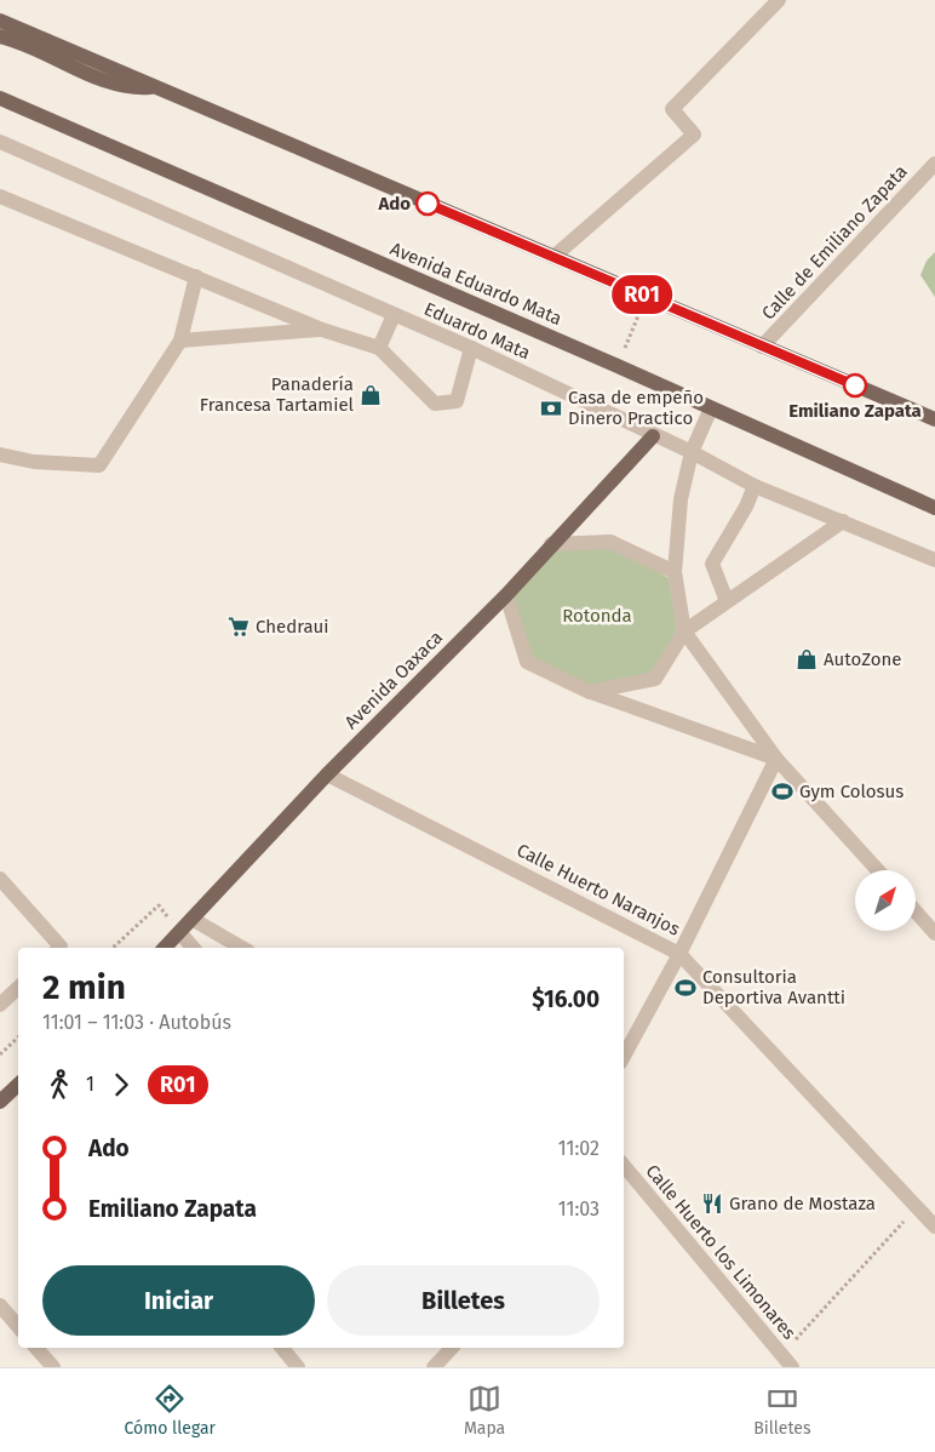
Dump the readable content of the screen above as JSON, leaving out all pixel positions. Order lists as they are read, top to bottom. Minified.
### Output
{"streets":{"main road":["Avenida Eduardo Mata","Avenida Oaxaca"],"street":["Calle de Emiliano Zapata","Eduardo Mata","Calle Huerto Naranjos","Calle Huerto los Limonares"]},"crossings":[["Eduardo Mata","Avenida Oaxaca"],["Avenida Oaxaca","Calle Huerto Naranjos"]],"parks":["Rotonda"],"places":{"other":["Ado","Emiliano Zapata"],"shop":["Panadería Francesa Tartamiel","AutoZone"],"bank":["Casa de empeño Dinero Practico"],"supermarket":["Chedraui"],"sports":["Gym Colosus","Consultoria Deportiva Avantti"],"restaurant":["Grano de Mostaza"]},"lines":["bus line R01"],"north":"top right","page":{"on_map":"R01","heading":["2 min","11:01 – 11:03 · Autobús","$16.00"],"legs":["1","R01"],"list":[{"name":"Ado","value":"11:02"},{"name":"Emiliano Zapata","value":"11:03"}],"buttons":["Iniciar","Billetes"],"tabs":["Cómo llegar","Mapa","Billetes"]}}
